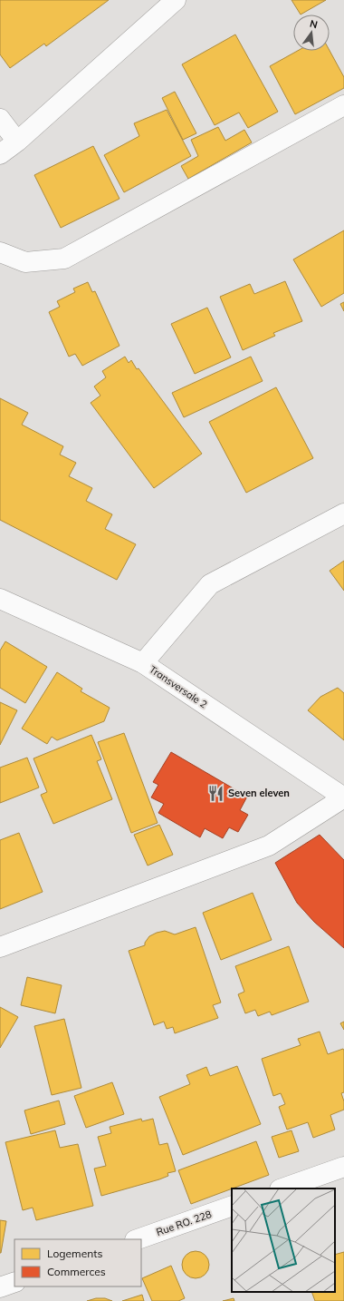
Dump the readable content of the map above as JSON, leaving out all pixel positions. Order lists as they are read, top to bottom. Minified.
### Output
{"streets":{"street":["Transversale 2","Rue RO. 228"]},"places":{"restaurant":["Seven eleven"]},"legend":["Logements","Commerces"],"north":"top"}
